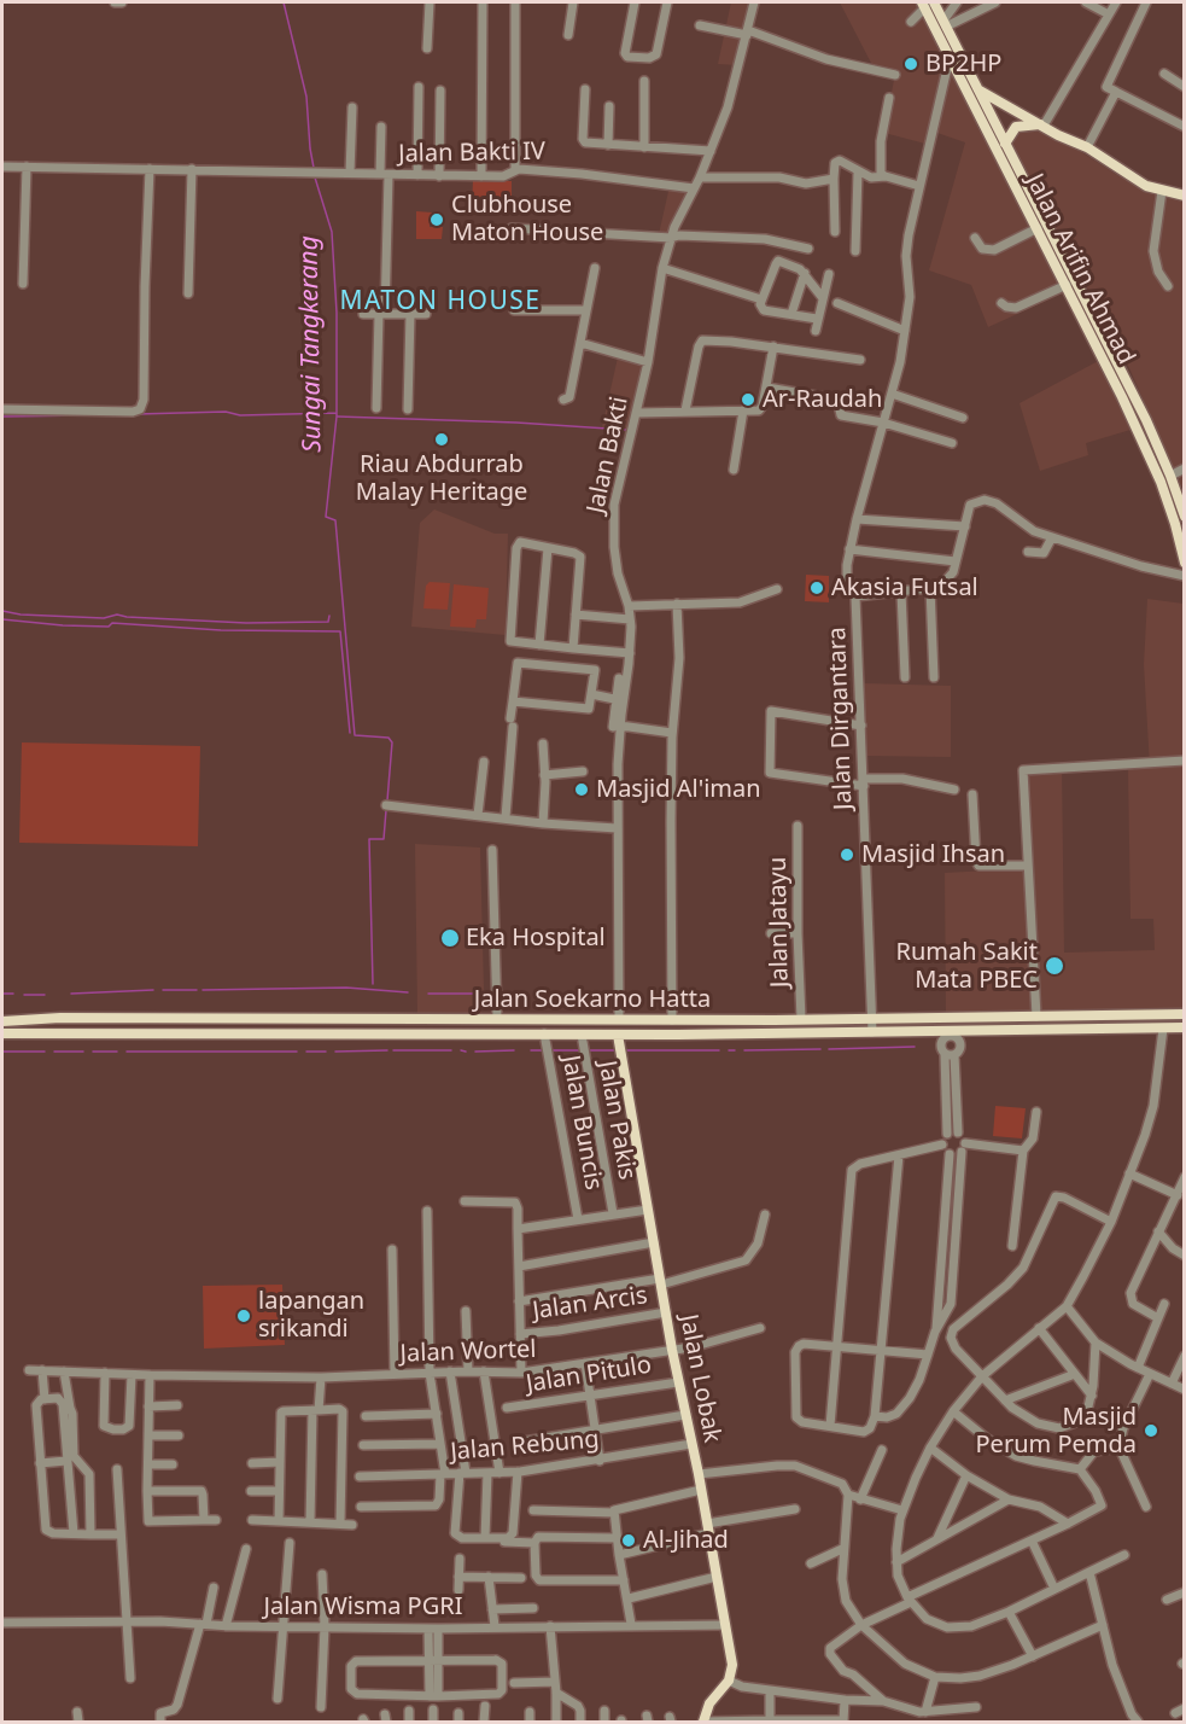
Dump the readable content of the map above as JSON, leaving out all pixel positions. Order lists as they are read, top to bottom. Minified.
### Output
{"streets":{"main road":["Jalan Arifin Ahmad","Jalan Soekarno Hatta","Jalan Lobak"],"street":["Jalan Bakti IV","Jalan Bakti","Jalan Dirgantara","Jalan Jatayu","Jalan Pakis","Jalan Buncis","Jalan Arcis","Jalan Wortel","Jalan Pitulo","Jalan Rebung","Jalan Wisma PGRI"]},"crossings":[["Jalan Bakti IV","Jalan Bakti"],["Jalan Arifin Ahmad","Jalan Dirgantara"],["Jalan Bakti","Jalan Soekarno Hatta"],["Jalan Dirgantara","Jalan Soekarno Hatta"],["Jalan Jatayu","Jalan Soekarno Hatta"],["Jalan Soekarno Hatta","Jalan Pakis"],["Jalan Soekarno Hatta","Jalan Buncis"],["Jalan Soekarno Hatta","Jalan Lobak"],["Jalan Arcis","Jalan Lobak"],["Jalan Wortel","Jalan Lobak"],["Jalan Pitulo","Jalan Lobak"],["Jalan Lobak","Jalan Rebung"],["Jalan Lobak","Jalan Wisma PGRI"]],"districts":["MATON HOUSE"],"water":["Sungai Tangkerang"],"places":["BP2HP","Clubhouse Maton House","Ar-Raudah","Riau Abdurrab Malay Heritage","Akasia Futsal","Masjid Al'iman","Masjid Ihsan","Eka Hospital","Rumah Sakit Mata PBEC","lapangan srikandi","Masjid Perum Pemda","Al-Jihad"]}
